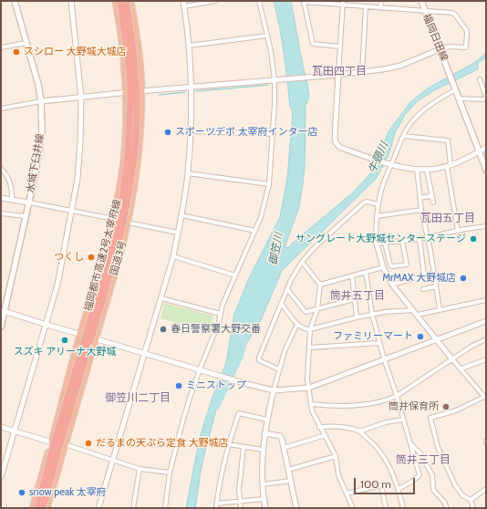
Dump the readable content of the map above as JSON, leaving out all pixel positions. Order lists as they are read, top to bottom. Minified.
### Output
{"streets":{"highway":["福岡都市高速2号太宰府線","国道3号"],"main road":["福岡日田線","水城下臼井線"]},"districts":["瓦田四丁目","瓦田五丁目","筒井五丁目","御笠川二丁目","筒井三丁目"],"water":["牛頸川","御笠川"],"places":["スシロー 大野城大城店","スポーツデポ 太宰府インター店","サングレート大野城センターステージ","つくし","MrMAX 大野城店","春日警察署大野交番","ファミリーマート","スズキ アリーナ大野城","ミニストップ","筒井保育所","だるまの天ぷら定食 大野城店","snow peak 太宰府"],"scale_bar":"100 m"}
